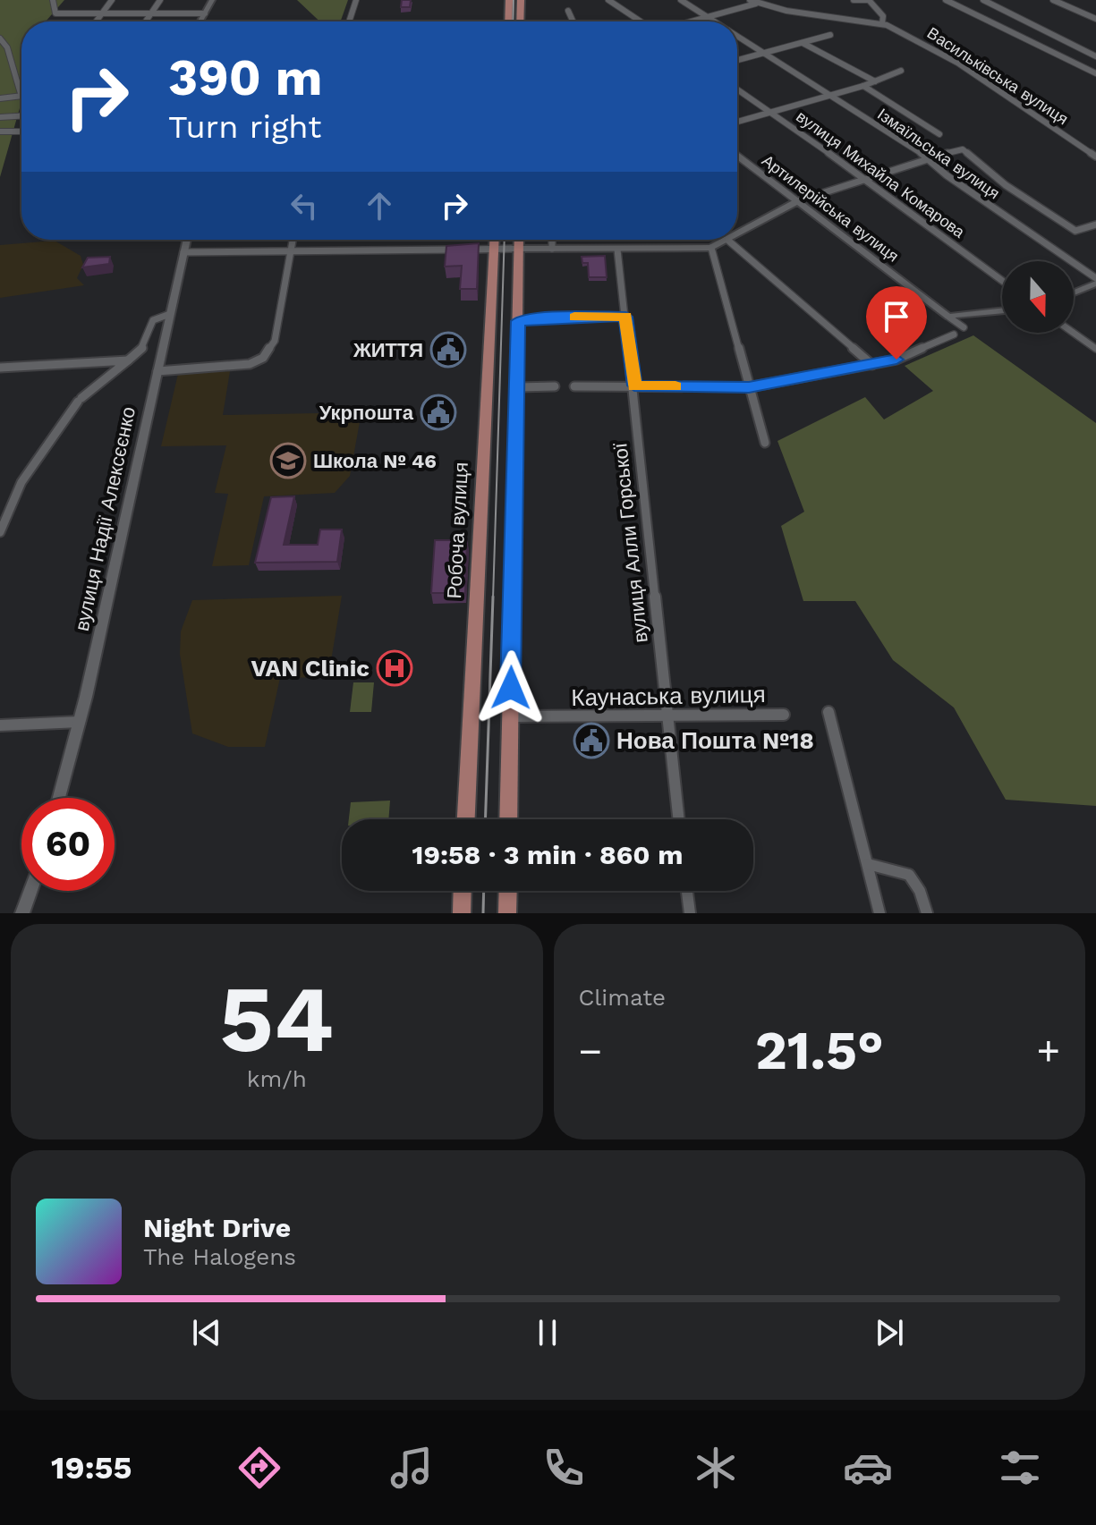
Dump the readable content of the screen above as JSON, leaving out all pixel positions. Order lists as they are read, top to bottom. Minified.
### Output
{"streets":{"main road":["Робоча вулиця"],"street":["Васильківська вулиця","Ізмаїльська вулиця","вулиця Михайла Комарова","Артилерійська вулиця","вулиця Надії Алексєєнко","вулиця Алли Горської","Каунаська вулиця"]},"crossings":[["вулиця Алли Горської","Каунаська вулиця"]],"places":{"public building":["ЖИТТЯ","Укрпошта","Нова Пошта №18"],"school or university":["Школа № 46"],"hospital":["VAN Clinic"]},"north":"bottom","page":{"turn":["390 m","Turn right"],"limit":"60","trip":"19:58 · 3 min · 860 m","tile":[["54","km/h"],"Climate"],"heat":["−","21.5°","+"],"song":["Night Drive","The Halogens"],"tabs":"19:55"}}
